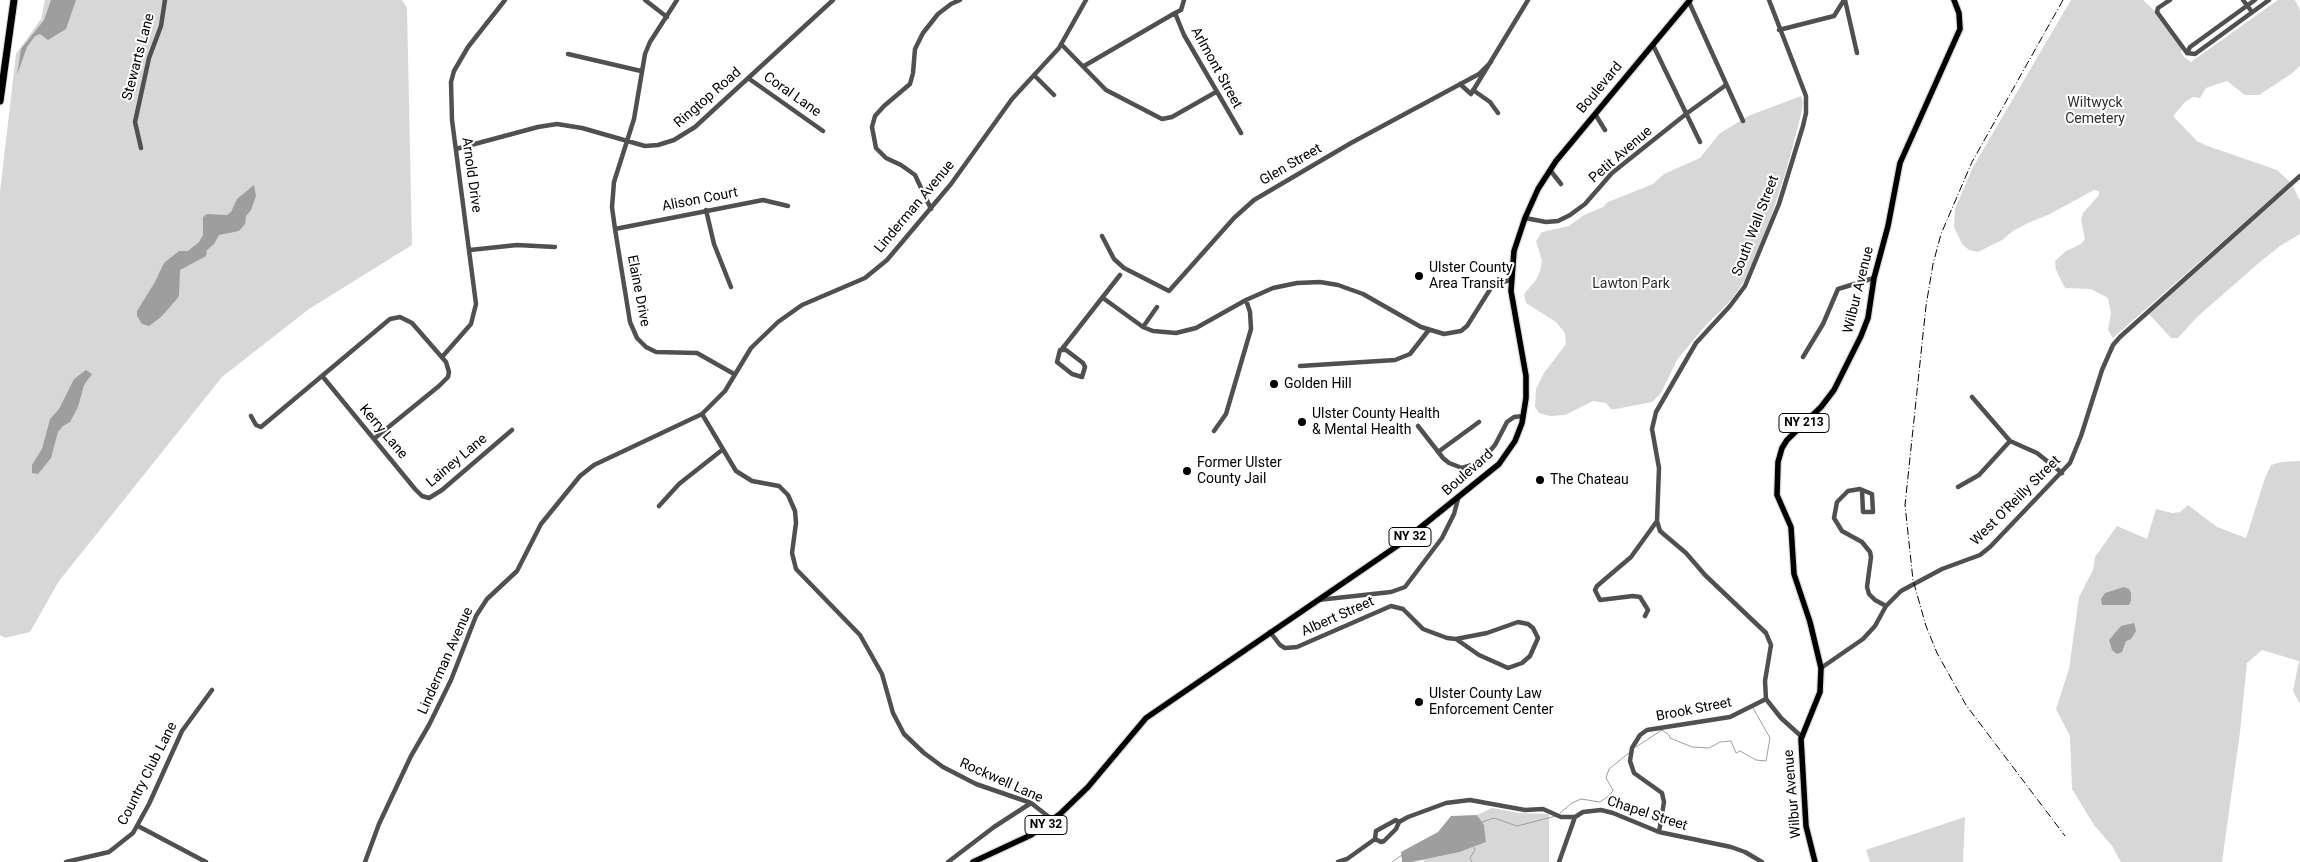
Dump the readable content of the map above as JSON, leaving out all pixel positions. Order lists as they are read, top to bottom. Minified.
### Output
{"streets":{"main road":["Boulevard","Wilbur Avenue","NY 213","NY 32"],"street":["Stewarts Lane","Arlmont Street","Coral Lane","Ringtop Road","Petit Avenue","Glen Street","Arnold Drive","Alison Court","Linderman Avenue","South Wall Street","Elaine Drive","Kerry Lane","Lainey Lane","West O'Reilly Street","Albert Street","Brook Street","Country Club Lane","Rockwell Lane","Chapel Street"]},"crossings":[["Boulevard","Petit Avenue"],["Boulevard","NY 32"],["Boulevard","Albert Street"],["Boulevard","Rockwell Lane"],["Coral Lane","Ringtop Road"],["Ringtop Road","Arnold Drive"],["Ringtop Road","Elaine Drive"],["Alison Court","Elaine Drive"],["Linderman Avenue","Elaine Drive"],["Linderman Avenue","Rockwell Lane"],["Wilbur Avenue","West O'Reilly Street"],["Kerry Lane","Lainey Lane"],["NY 32","Rockwell Lane"],["Brook Street","Chapel Street"]],"parks":["Wiltwyck Cemetery","Lawton Park"],"places":["Ulster County Area Transit","Golden Hill","Ulster County Health & Mental Health","Former Ulster County Jail","The Chateau","Ulster County Law Enforcement Center"]}
